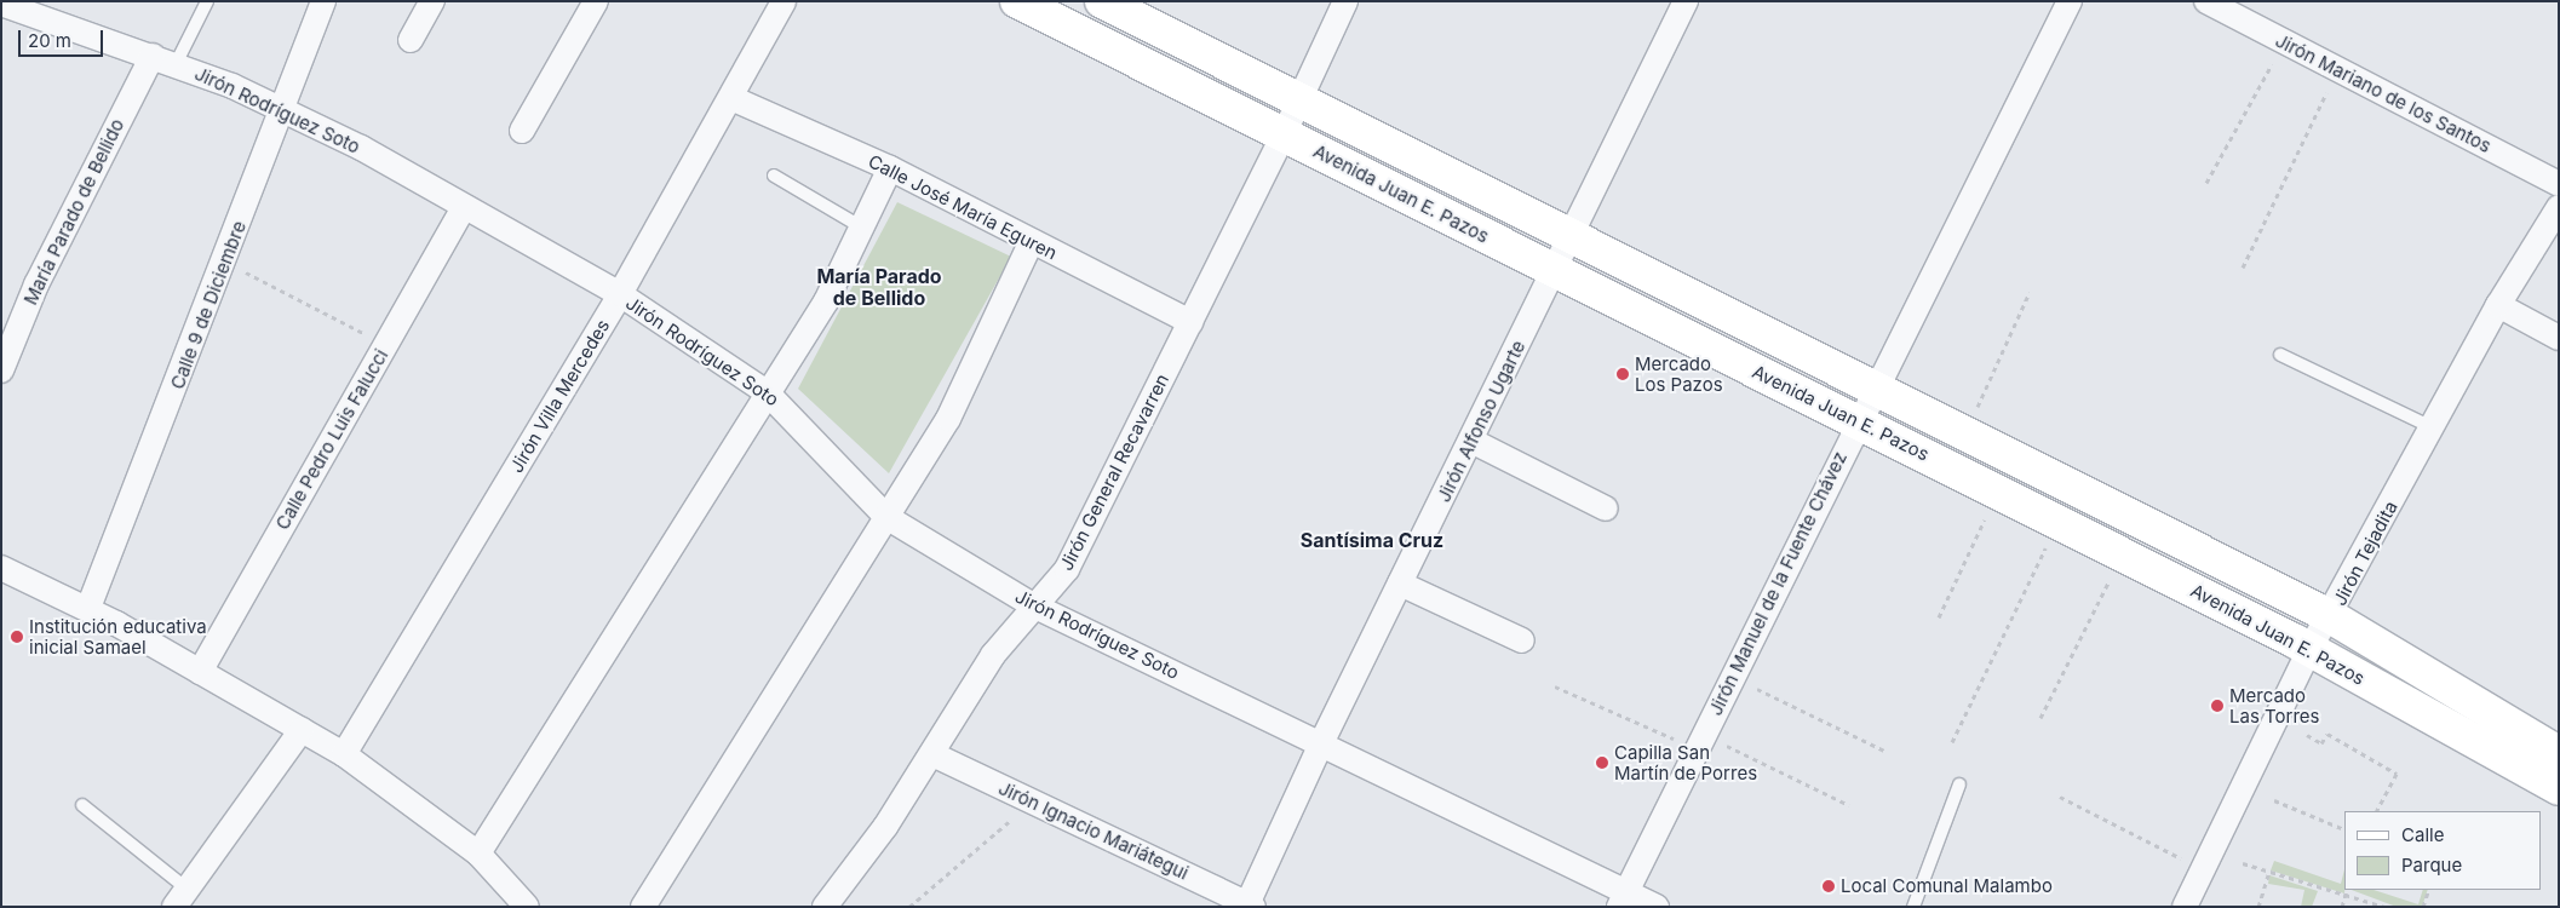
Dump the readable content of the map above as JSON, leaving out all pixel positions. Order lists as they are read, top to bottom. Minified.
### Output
{"streets":{"street":["Jirón Mariano de los Santos","Jirón Rodríguez Soto","Avenida Juan E. Pazos","Calle José María Eguren","María Parado de Bellido","Calle 9 de Diciembre","Jirón Villa Mercedes","Jirón Alfonso Ugarte","Calle Pedro Luis Falucci","Jirón General Recavarren","Jirón Tejadita","Jirón Manuel de la Fuente Chávez","Jirón Ignacio Mariátegui"]},"crossings":[["Jirón Rodríguez Soto","María Parado de Bellido"],["Jirón Rodríguez Soto","Calle 9 de Diciembre"],["Jirón Rodríguez Soto","Jirón Villa Mercedes"],["Jirón Rodríguez Soto","Jirón Alfonso Ugarte"],["Jirón Rodríguez Soto","Calle Pedro Luis Falucci"],["Jirón Rodríguez Soto","Jirón General Recavarren"],["Jirón Rodríguez Soto","Jirón Manuel de la Fuente Chávez"],["Avenida Juan E. Pazos","Jirón Alfonso Ugarte"],["Avenida Juan E. Pazos","Jirón General Recavarren"],["Avenida Juan E. Pazos","Jirón Tejadita"],["Avenida Juan E. Pazos","Jirón Manuel de la Fuente Chávez"],["Calle José María Eguren","Jirón Villa Mercedes"],["Calle José María Eguren","Jirón General Recavarren"],["Jirón Alfonso Ugarte","Jirón Ignacio Mariátegui"],["Jirón General Recavarren","Jirón Ignacio Mariátegui"]],"districts":["María Parado de Bellido","Santísima Cruz"],"places":["Mercado Los Pazos","Institución educativa inicial Samael","Mercado Las Torres","Capilla San Martín de Porres","Local Comunal Malambo"],"legend":["Calle","Parque"],"scale_bar":"20 m"}
